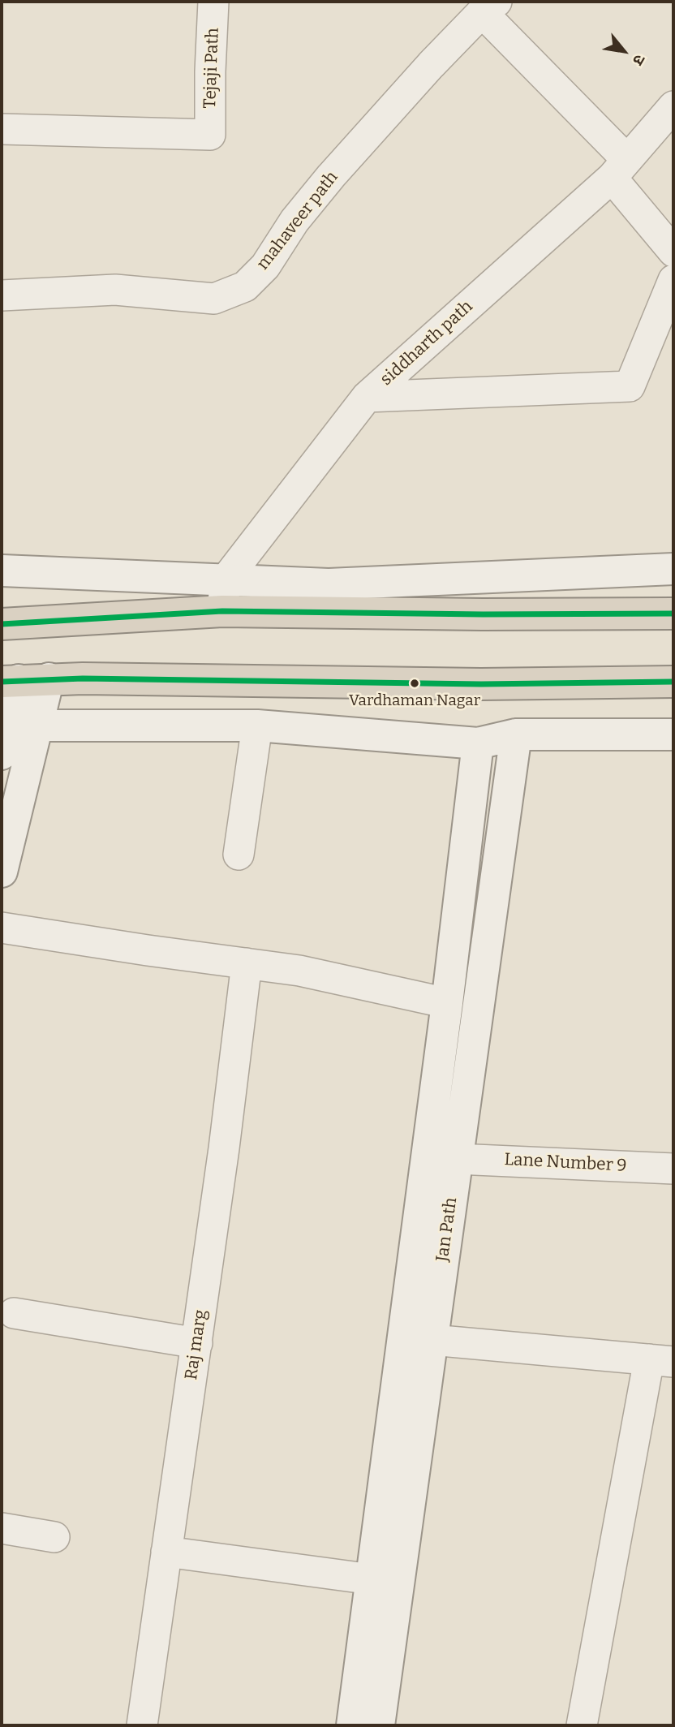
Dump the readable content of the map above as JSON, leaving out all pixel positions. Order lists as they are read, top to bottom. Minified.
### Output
{"streets":{"street":["Tejaji Path","mahaveer path","siddharth path","Lane Number 9","Jan Path","Raj marg"]},"crossings":[["Lane Number 9","Jan Path"]],"places":["Vardhaman Nagar"],"north":"bottom right"}
